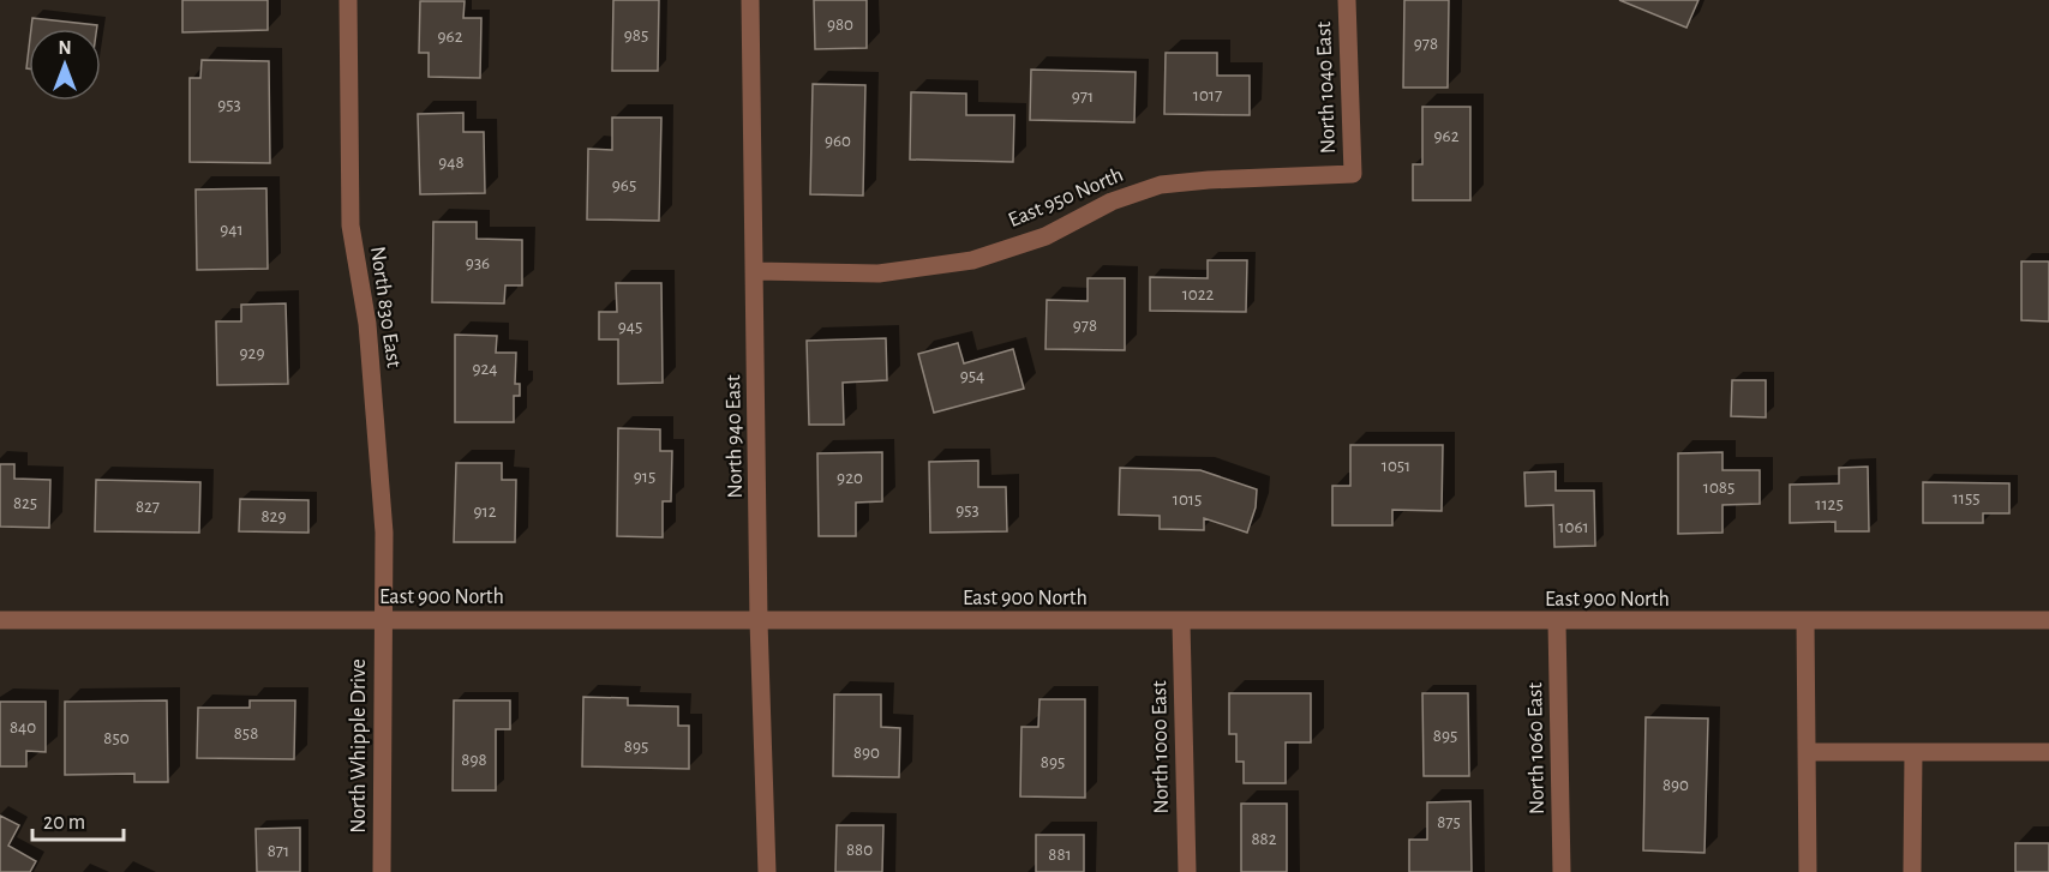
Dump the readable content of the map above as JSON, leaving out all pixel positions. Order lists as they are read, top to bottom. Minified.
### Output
{"streets":{"street":["North 1040 East","East 950 North","North 830 East","North 940 East","East 900 North","North Whipple Drive","North 1000 East","North 1060 East"]},"crossings":[["North 1040 East","East 950 North"],["East 950 North","North 940 East"],["North 830 East","East 900 North"],["North 830 East","North Whipple Drive"],["North 940 East","East 900 North"],["East 900 North","North Whipple Drive"],["East 900 North","North 1000 East"],["East 900 North","North 1060 East"]],"house_numbers":["980","985","962","978","1017","971","953","962","960","948","965","941","936","1022","978","945","929","924","954","1051","915","920","1085","1155","1015","825","1125","827","953","912","829","1061","840","858","895","850","895","890","898","895","890","875","882","880","871","881"],"scale_bar":"20 m","north":"top"}
